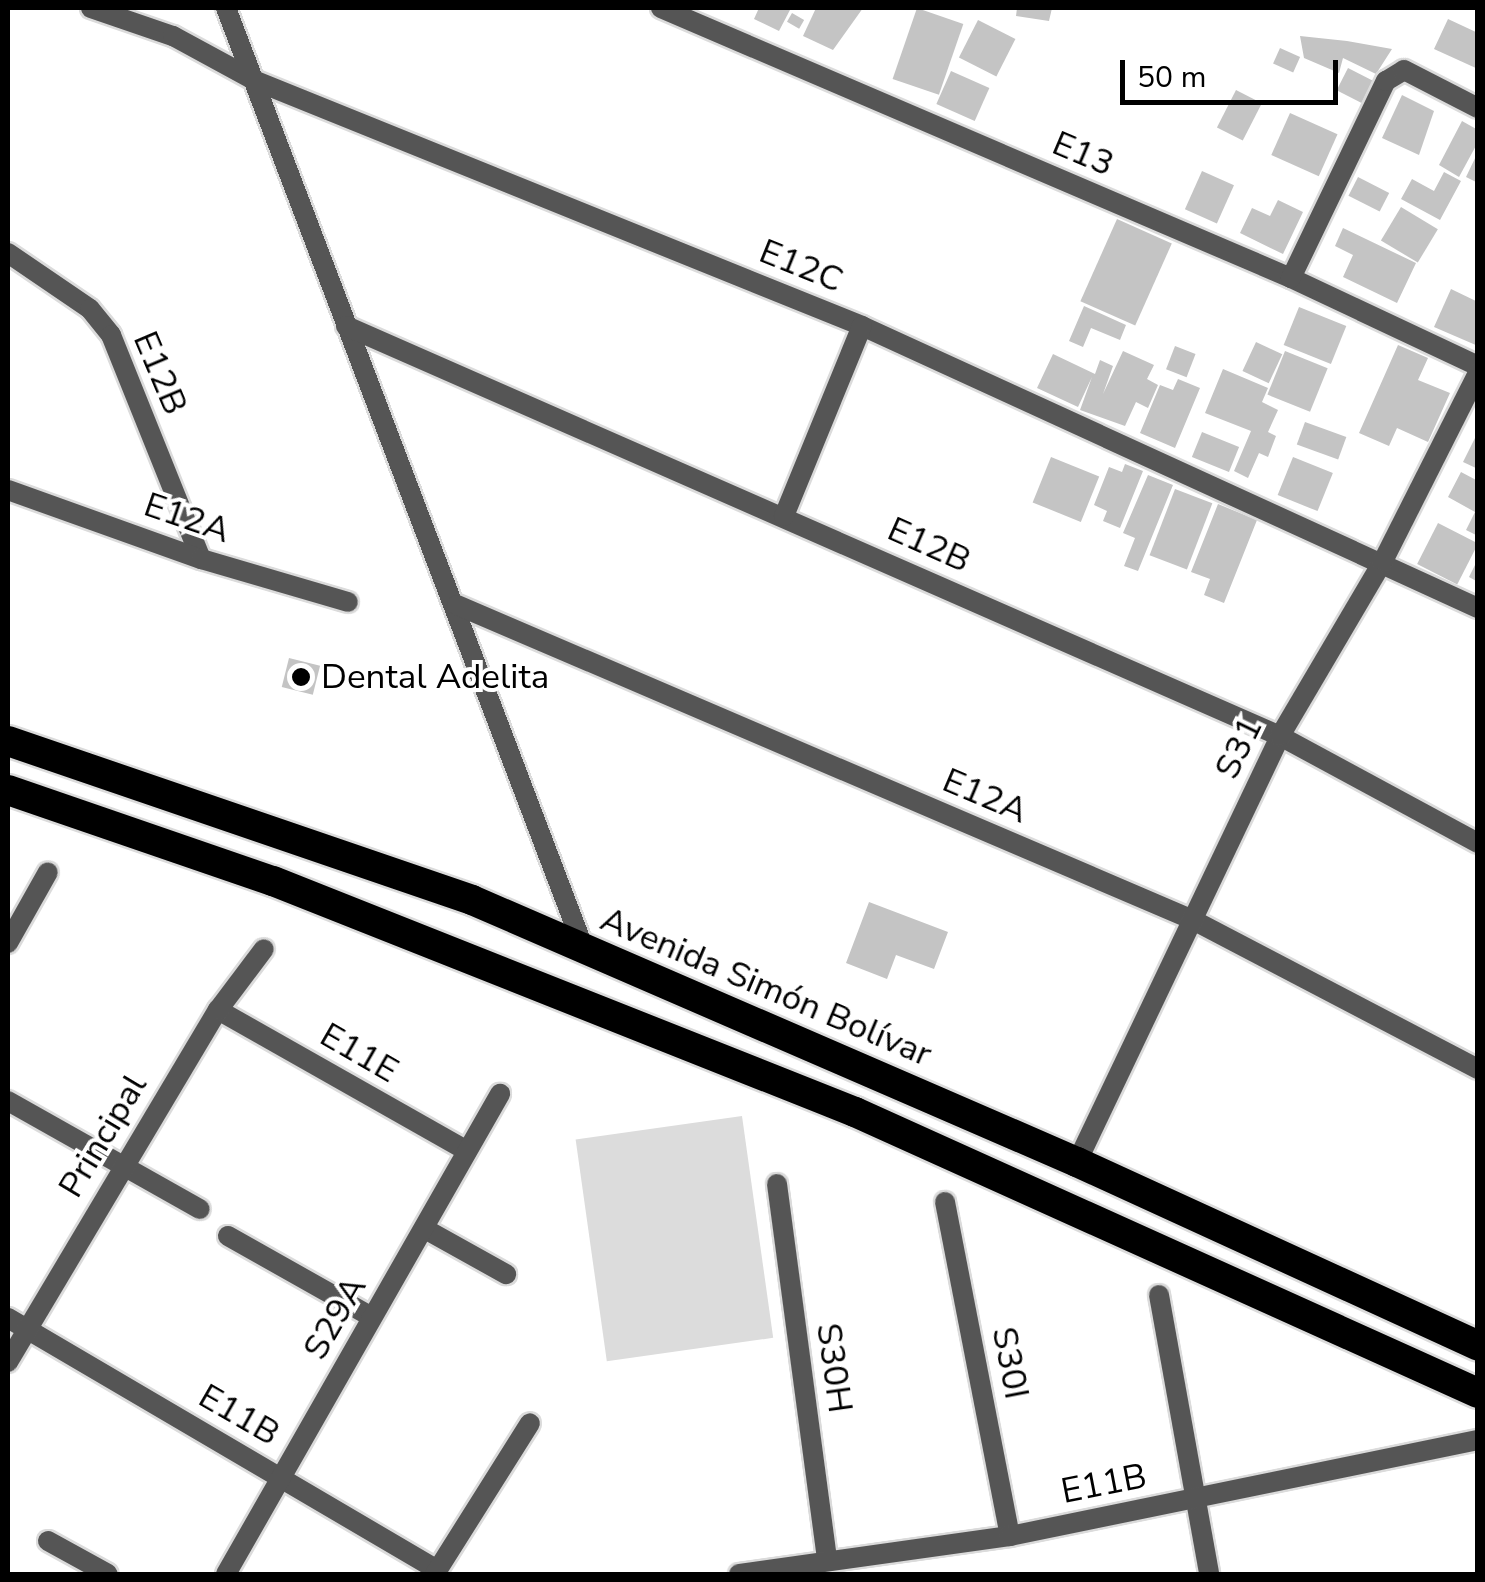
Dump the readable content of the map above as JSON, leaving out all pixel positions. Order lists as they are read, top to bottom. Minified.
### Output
{"streets":{"highway":["Avenida Simón Bolívar"],"street":["E13","E12C","E12B","E12A","S31","E11E","Principal","S29A","S30I","S30H","E11B"]},"crossings":[["E13","S31"],["E12C","S31"],["E12B","E12A"],["E12B","S31"],["E12A","S31"],["S31","Avenida Simón Bolívar"],["E11E","Principal"],["E11E","S29A"],["Principal","E11B"],["S29A","E11B"],["S30I","E11B"],["S30H","E11B"]],"places":["Dental Adelita"],"scale_bar":"50 m"}
